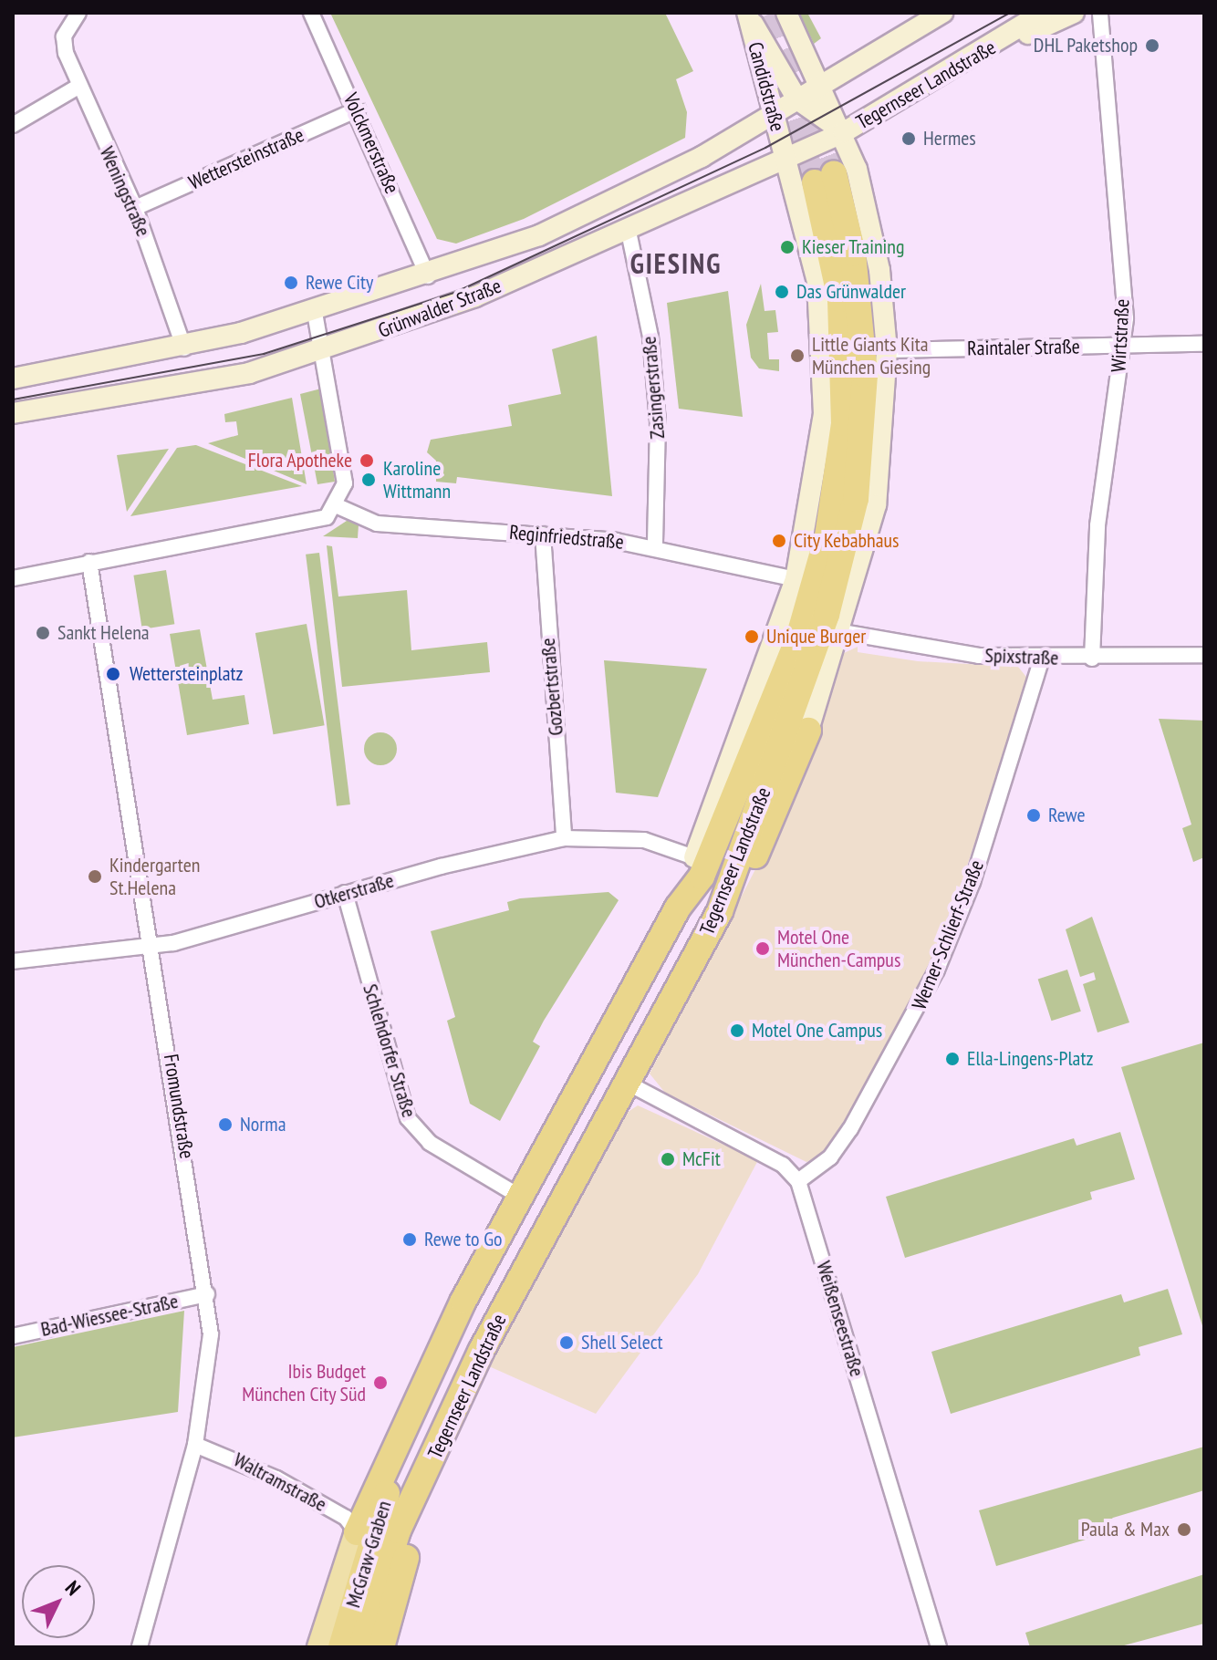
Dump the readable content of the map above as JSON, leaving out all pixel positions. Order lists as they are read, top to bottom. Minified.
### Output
{"streets":{"highway":["Tegernseer Landstraße","McGraw-Graben"],"main road":["Candidstraße","Grünwalder Straße"],"street":["Volckmerstraße","Wettersteinstraße","Weningstraße","Wirtstraße","Raintaler Straße","Zasingerstraße","Reginfriedstraße","Spixstraße","Gozbertstraße","Otkerstraße","Werner-Schlierf-Straße","Schlehdorfer Straße","Fromundstraße","Bad-Wiessee-Straße","Weißenseestraße","Waltramstraße"]},"crossings":[["Tegernseer Landstraße","Candidstraße"],["Tegernseer Landstraße","Grünwalder Straße"],["Tegernseer Landstraße","Raintaler Straße"],["Tegernseer Landstraße","Reginfriedstraße"],["Tegernseer Landstraße","Spixstraße"],["Tegernseer Landstraße","Otkerstraße"],["Tegernseer Landstraße","Schlehdorfer Straße"],["Tegernseer Landstraße","McGraw-Graben"],["Candidstraße","Grünwalder Straße"],["Volckmerstraße","Wettersteinstraße"],["Volckmerstraße","Grünwalder Straße"],["Wettersteinstraße","Weningstraße"],["Weningstraße","Grünwalder Straße"],["Grünwalder Straße","Zasingerstraße"],["Wirtstraße","Raintaler Straße"],["Wirtstraße","Spixstraße"],["Zasingerstraße","Reginfriedstraße"],["Reginfriedstraße","Gozbertstraße"],["Spixstraße","Werner-Schlierf-Straße"],["Gozbertstraße","Otkerstraße"],["Otkerstraße","Schlehdorfer Straße"],["Otkerstraße","Fromundstraße"],["Werner-Schlierf-Straße","Weißenseestraße"],["Fromundstraße","Bad-Wiessee-Straße"],["Fromundstraße","Waltramstraße"]],"districts":["GIESING"],"places":["DHL Paketshop","Hermes","Kieser Training","Rewe City","Das Grünwalder","Little Giants Kita München Giesing","Flora Apotheke","Karoline Wittmann","City Kebabhaus","Sankt Helena","Unique Burger","Wettersteinplatz","Rewe","Kindergarten St.Helena","Motel One München-Campus","Motel One Campus","Ella-Lingens-Platz","Norma","McFit","Rewe to Go","Shell Select","Ibis Budget München City Süd","Paula & Max"],"north":"top right"}
